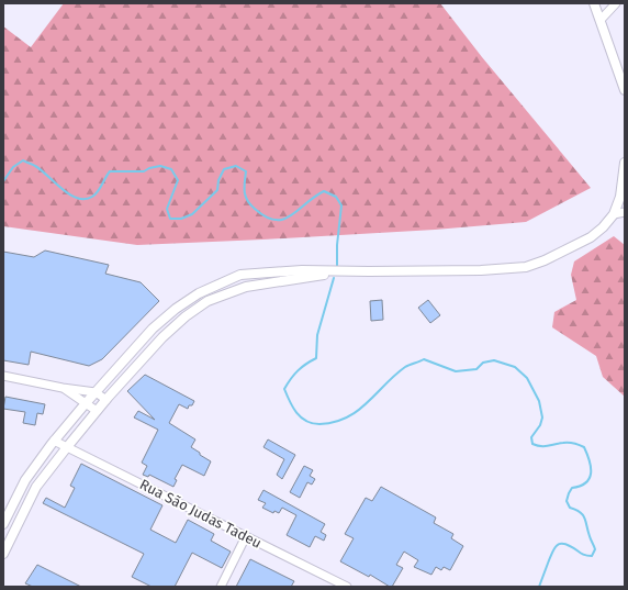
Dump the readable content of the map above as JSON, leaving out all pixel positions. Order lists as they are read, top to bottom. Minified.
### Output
{"streets":{"street":["Rua São Judas Tadeu"]}}
